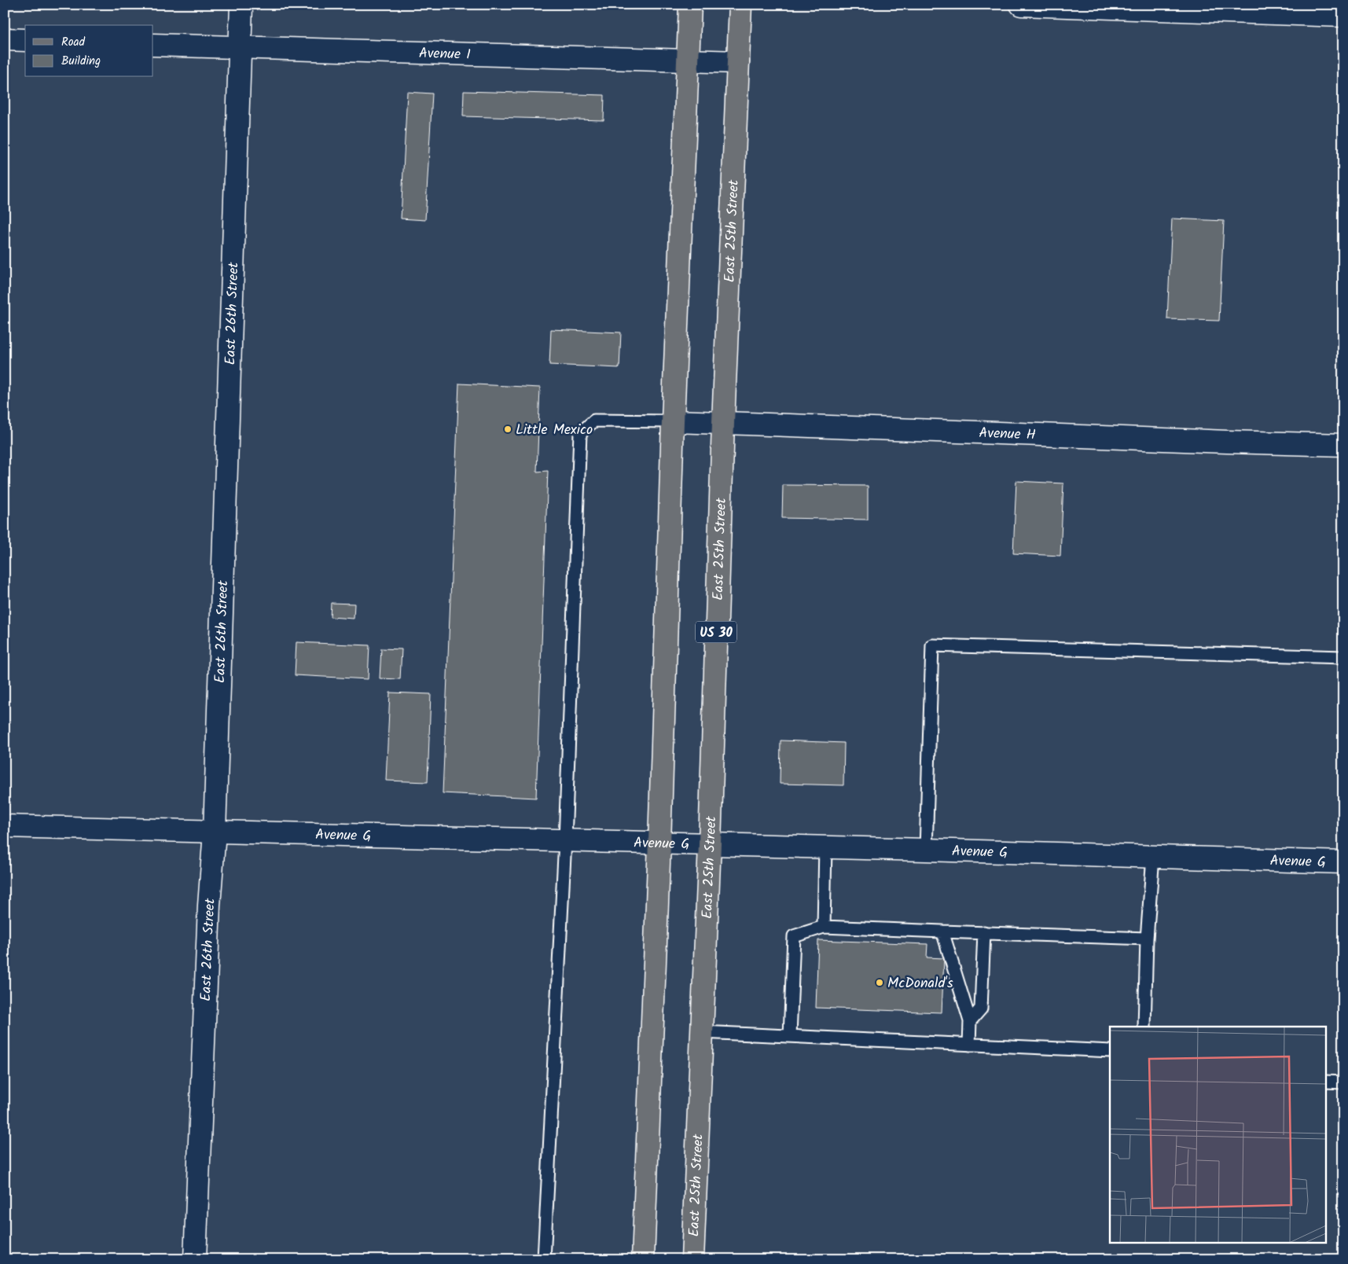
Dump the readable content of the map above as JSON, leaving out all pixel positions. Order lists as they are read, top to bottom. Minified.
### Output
{"streets":{"main road":["East 25th Street","US 30"],"street":["Avenue I","East 26th Street","Avenue H","Avenue G"]},"crossings":[["Avenue I","East 25th Street"],["Avenue I","East 26th Street"],["East 25th Street","Avenue H"],["East 25th Street","Avenue G"],["East 26th Street","Avenue G"]],"places":["Little Mexico","McDonald's"],"legend":["Road","Building"]}
